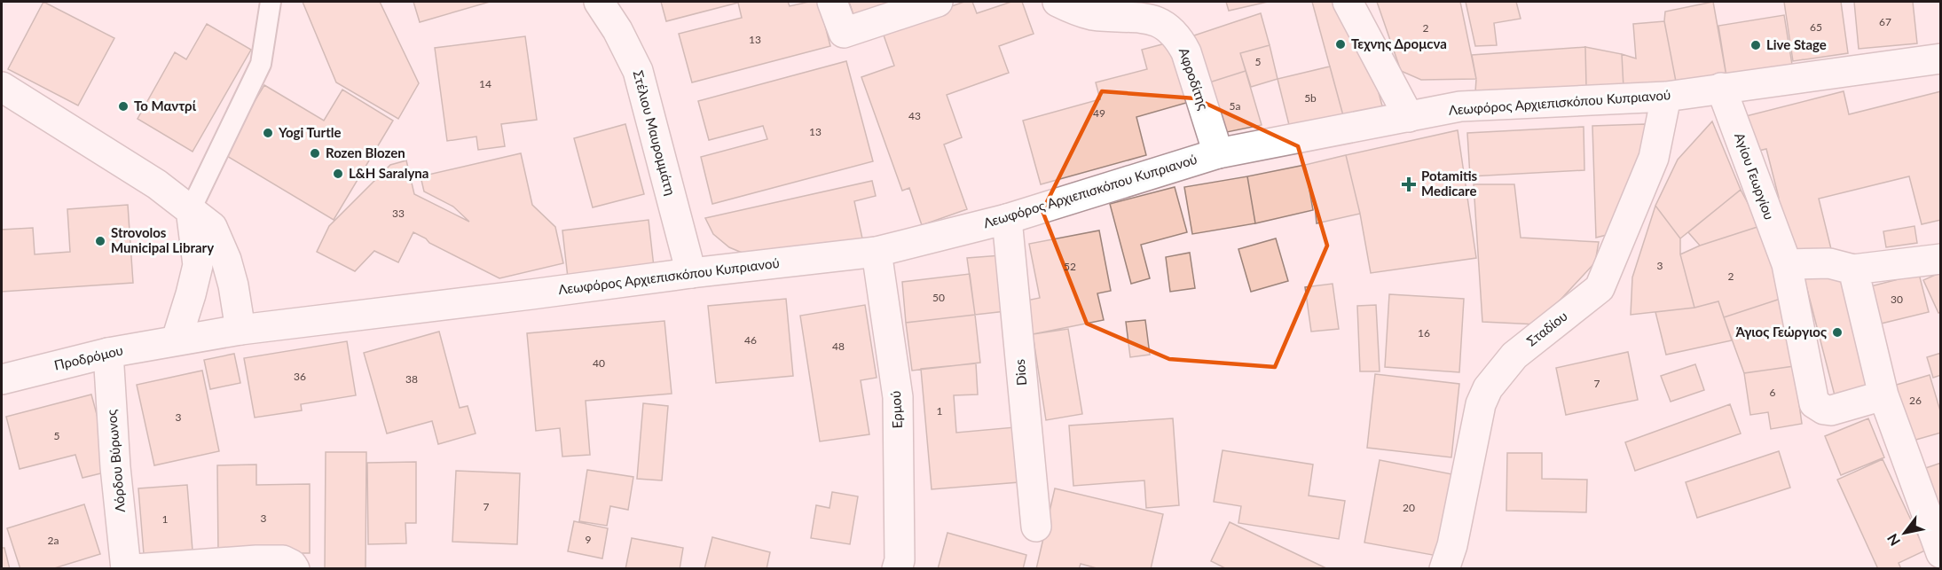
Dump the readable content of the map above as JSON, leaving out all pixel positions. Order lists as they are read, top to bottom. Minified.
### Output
{"streets":{"street":["Αφροδίτης","Λεωφόρος Αρχιεπισκόπου Κυπριανού","Στέλιου Μαυρομμάτη","Αγίου Γεωργίου","Σταδίου","Προδρόμου","Dios","Ερμού","Λόρδου Βύρωνος"]},"crossings":[["Αφροδίτης","Λεωφόρος Αρχιεπισκόπου Κυπριανού"],["Λεωφόρος Αρχιεπισκόπου Κυπριανού","Στέλιου Μαυρομμάτη"],["Λεωφόρος Αρχιεπισκόπου Κυπριανού","Αγίου Γεωργίου"],["Λεωφόρος Αρχιεπισκόπου Κυπριανού","Σταδίου"],["Λεωφόρος Αρχιεπισκόπου Κυπριανού","Προδρόμου"],["Λεωφόρος Αρχιεπισκόπου Κυπριανού","Dios"],["Λεωφόρος Αρχιεπισκόπου Κυπριανού","Ερμού"],["Προδρόμου","Λόρδου Βύρωνος"]],"places":{"other":["Τεχνης Δρομcνa","Live Stage","Το Μαντρί","Yogi Turtle","Rozen Blozen","L&H Saralyna","Strovolos Municipal Library","Άγιος Γεώργιος"],"health":["Potamitis Medicare"]},"house_numbers":["67","65","2","13","5","14","5b","5a","49","43","13","33","3","52","2","50","30","16","46","48","40","36","38","7","6","26","1","3","5","7","20","3","1","9","2a"],"north":"bottom left"}
